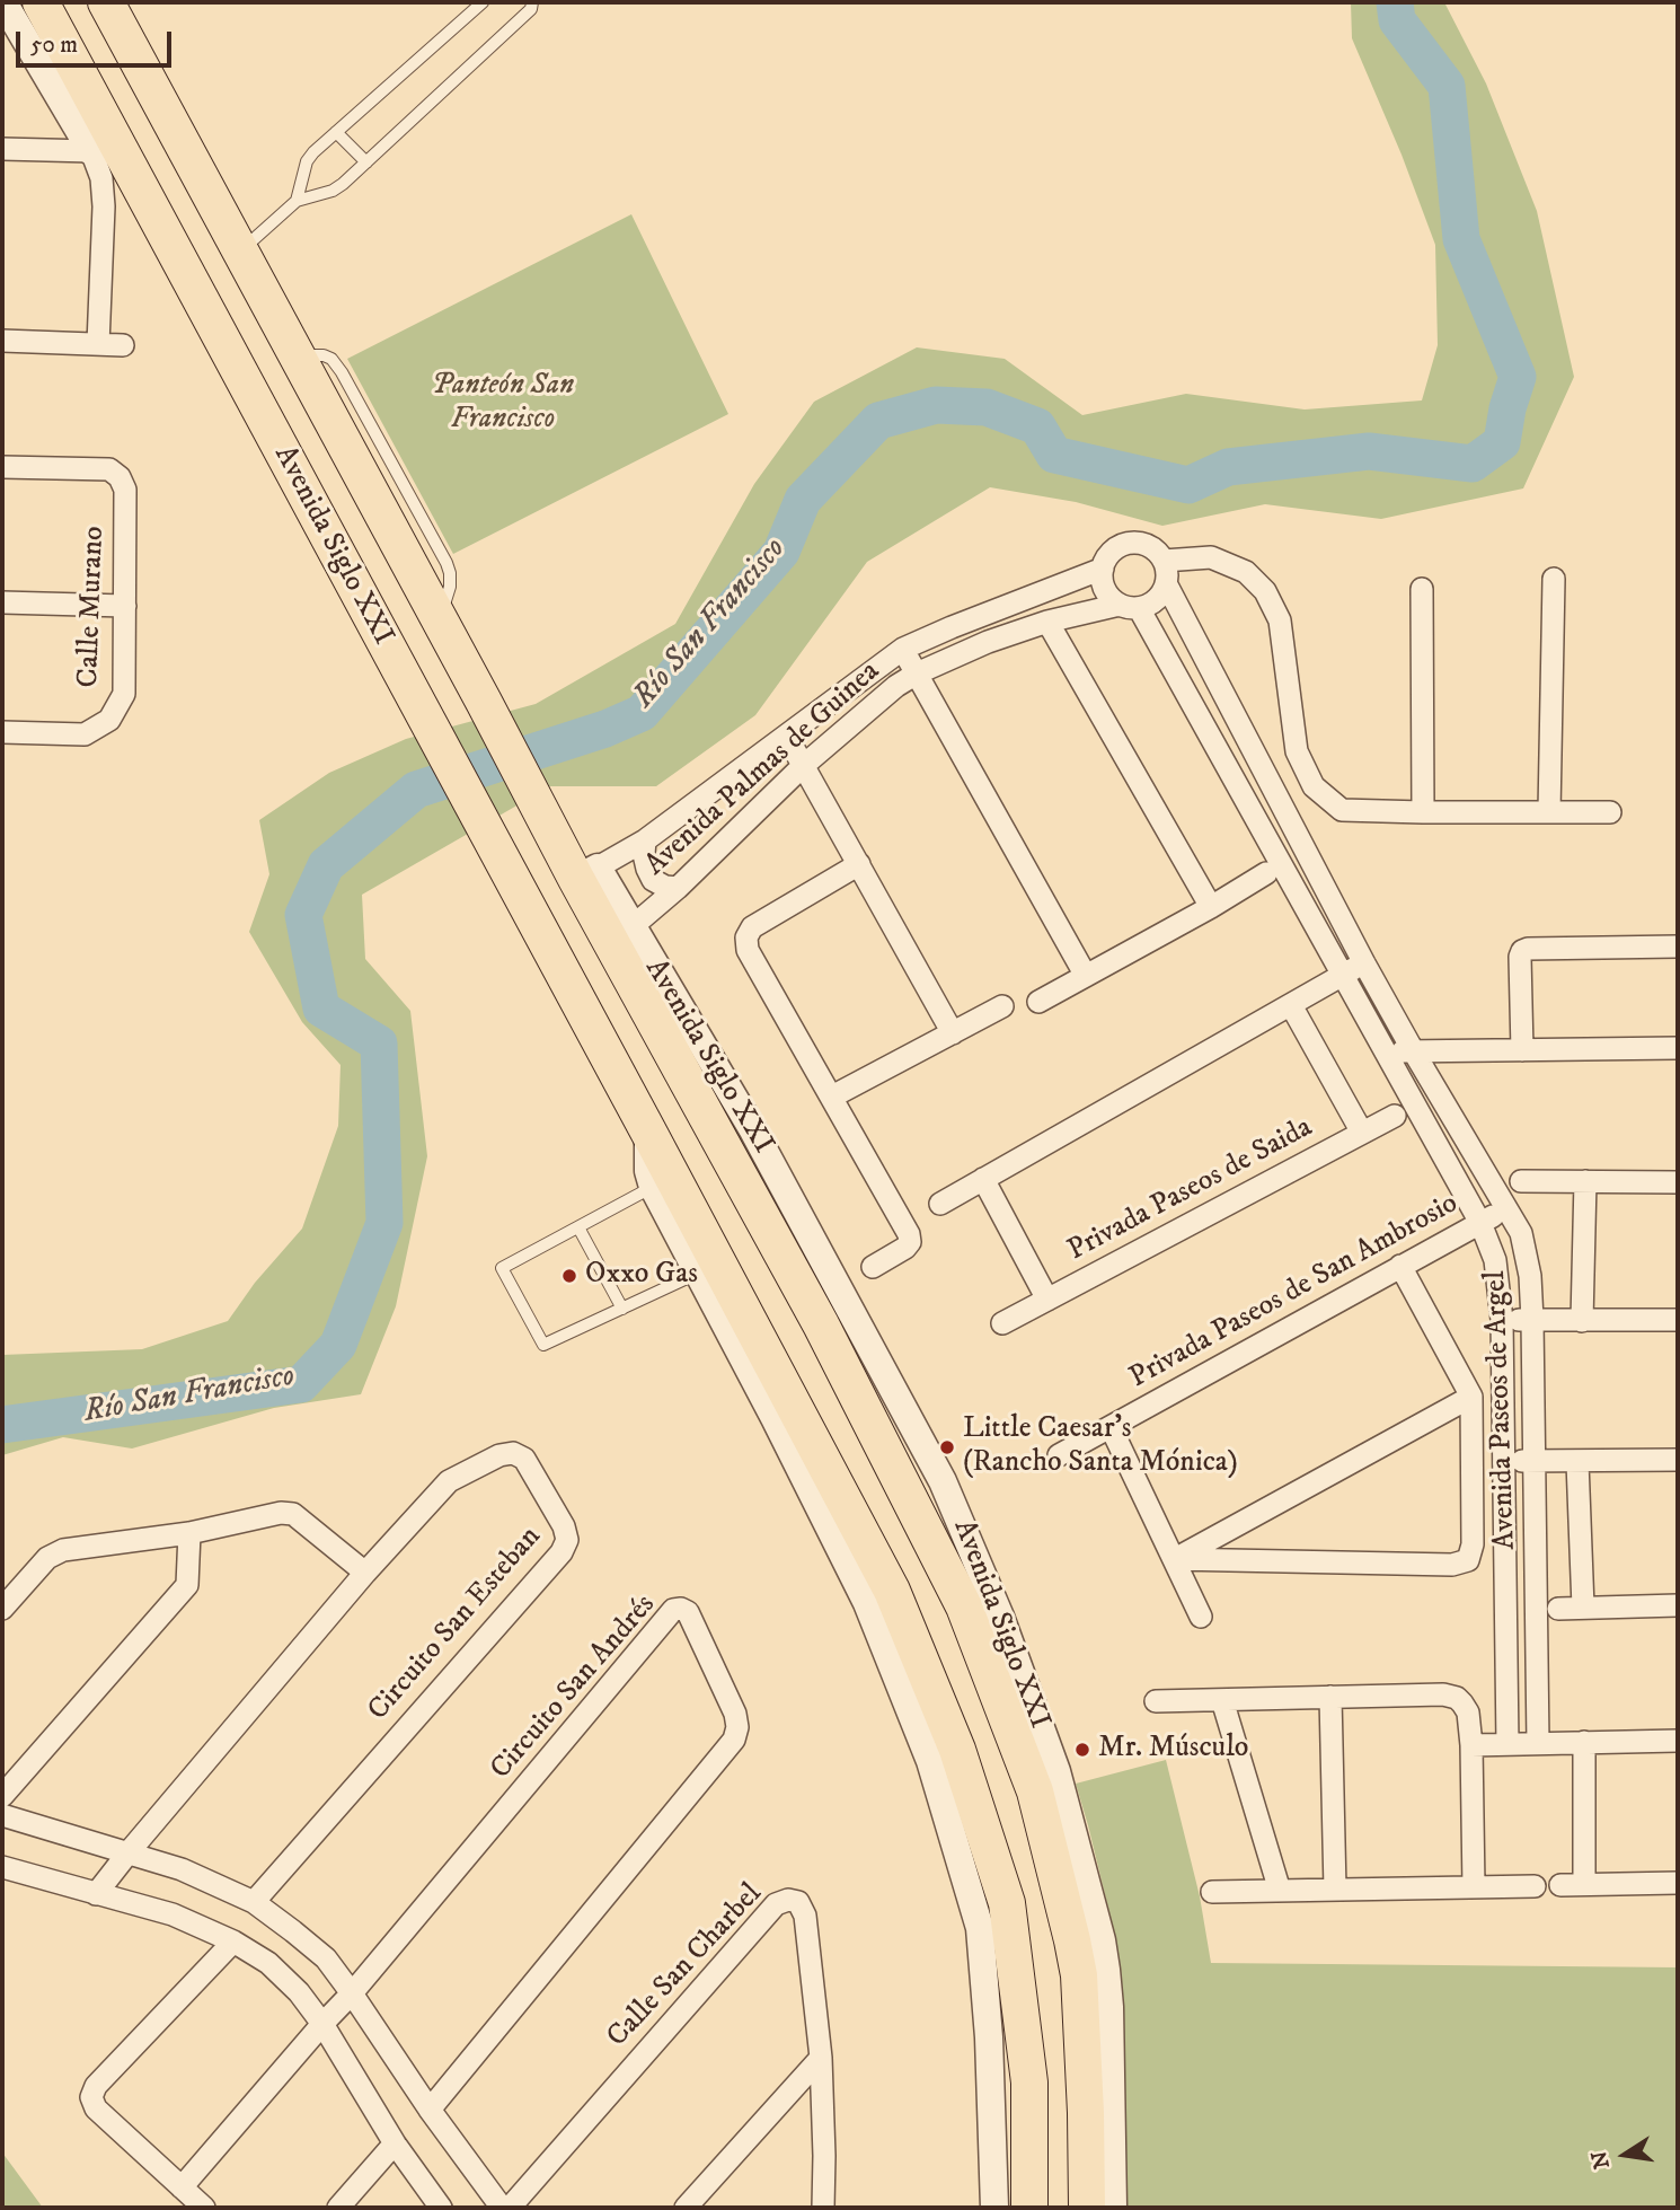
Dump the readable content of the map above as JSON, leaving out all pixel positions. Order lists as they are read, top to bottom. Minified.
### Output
{"streets":{"highway":["Avenida Siglo XXI"],"street":["Calle Murano","Avenida Palmas de Guinea","Privada Paseos de Saida","Privada Paseos de San Ambrosio","Avenida Paseos de Argel","Circuito San Esteban","Circuito San Andrés","Calle San Charbel"]},"crossings":[["Avenida Siglo XXI","Avenida Palmas de Guinea"],["Avenida Palmas de Guinea","Avenida Paseos de Argel"],["Privada Paseos de San Ambrosio","Avenida Paseos de Argel"]],"water":["Río San Francisco"],"parks":["Panteón San Francisco"],"places":["Oxxo Gas","Little Caesar's (Rancho Santa Mónica)","Mr. Músculo"],"scale_bar":"50 m","north":"left"}
